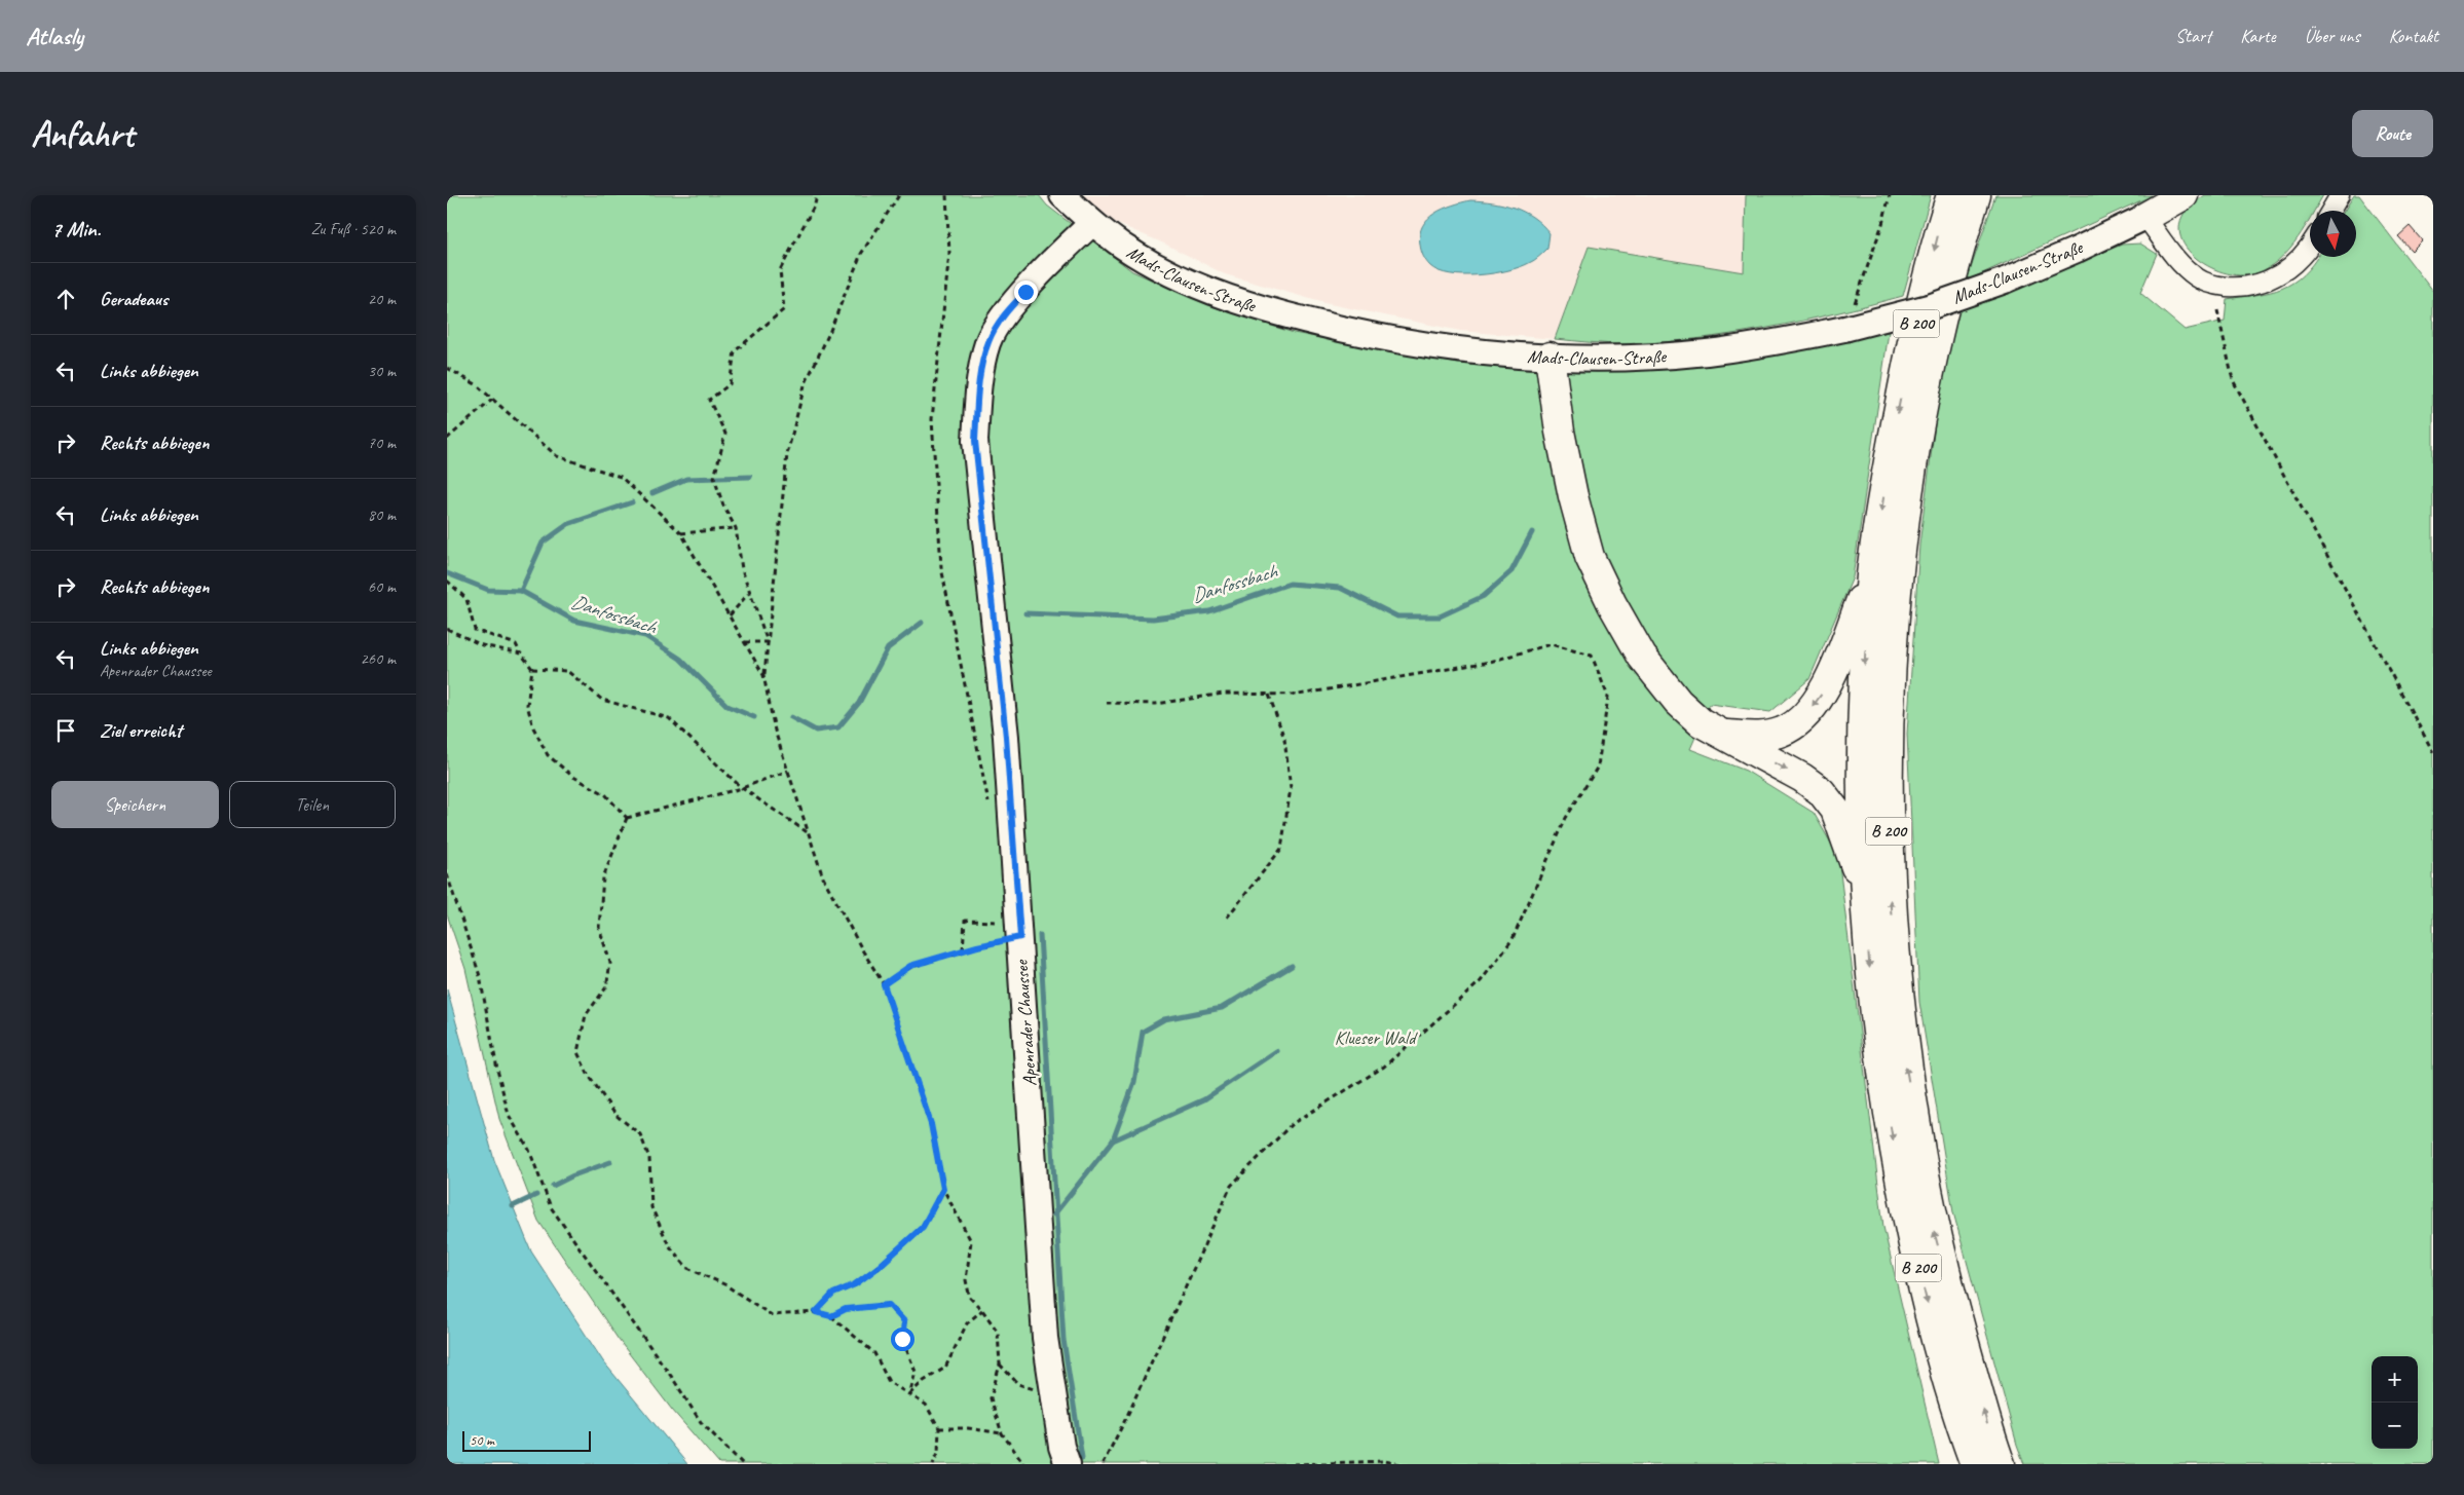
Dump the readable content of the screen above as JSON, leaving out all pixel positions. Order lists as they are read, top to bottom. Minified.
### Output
{"streets":{"highway":["B 200"],"street":["Mads-Clausen-Straße","Apenrader Chaussee"]},"crossings":[["Mads-Clausen-Straße","Apenrader Chaussee"]],"water":["Danfossbach"],"parks":["Klueser Wald"],"scale_bar":"50 m","north":"bottom","page":{"header":"Atlasly","nav":["Start","Karte","Über uns","Kontakt"],"buttons":["Route",["Speichern","Teilen"]],"title":"Anfahrt","heading":["7 Min.","Zu Fuß · 520 m"],"list":[["Geradeaus","20 m"],["Links abbiegen","30 m"],["Rechts abbiegen","70 m"],["Links abbiegen","80 m"],["Rechts abbiegen","60 m"],["Links abbiegen","Apenrader Chaussee","260 m"],"Ziel erreicht"],"map_buttons":["+","−"],"scale":"50 m"}}
